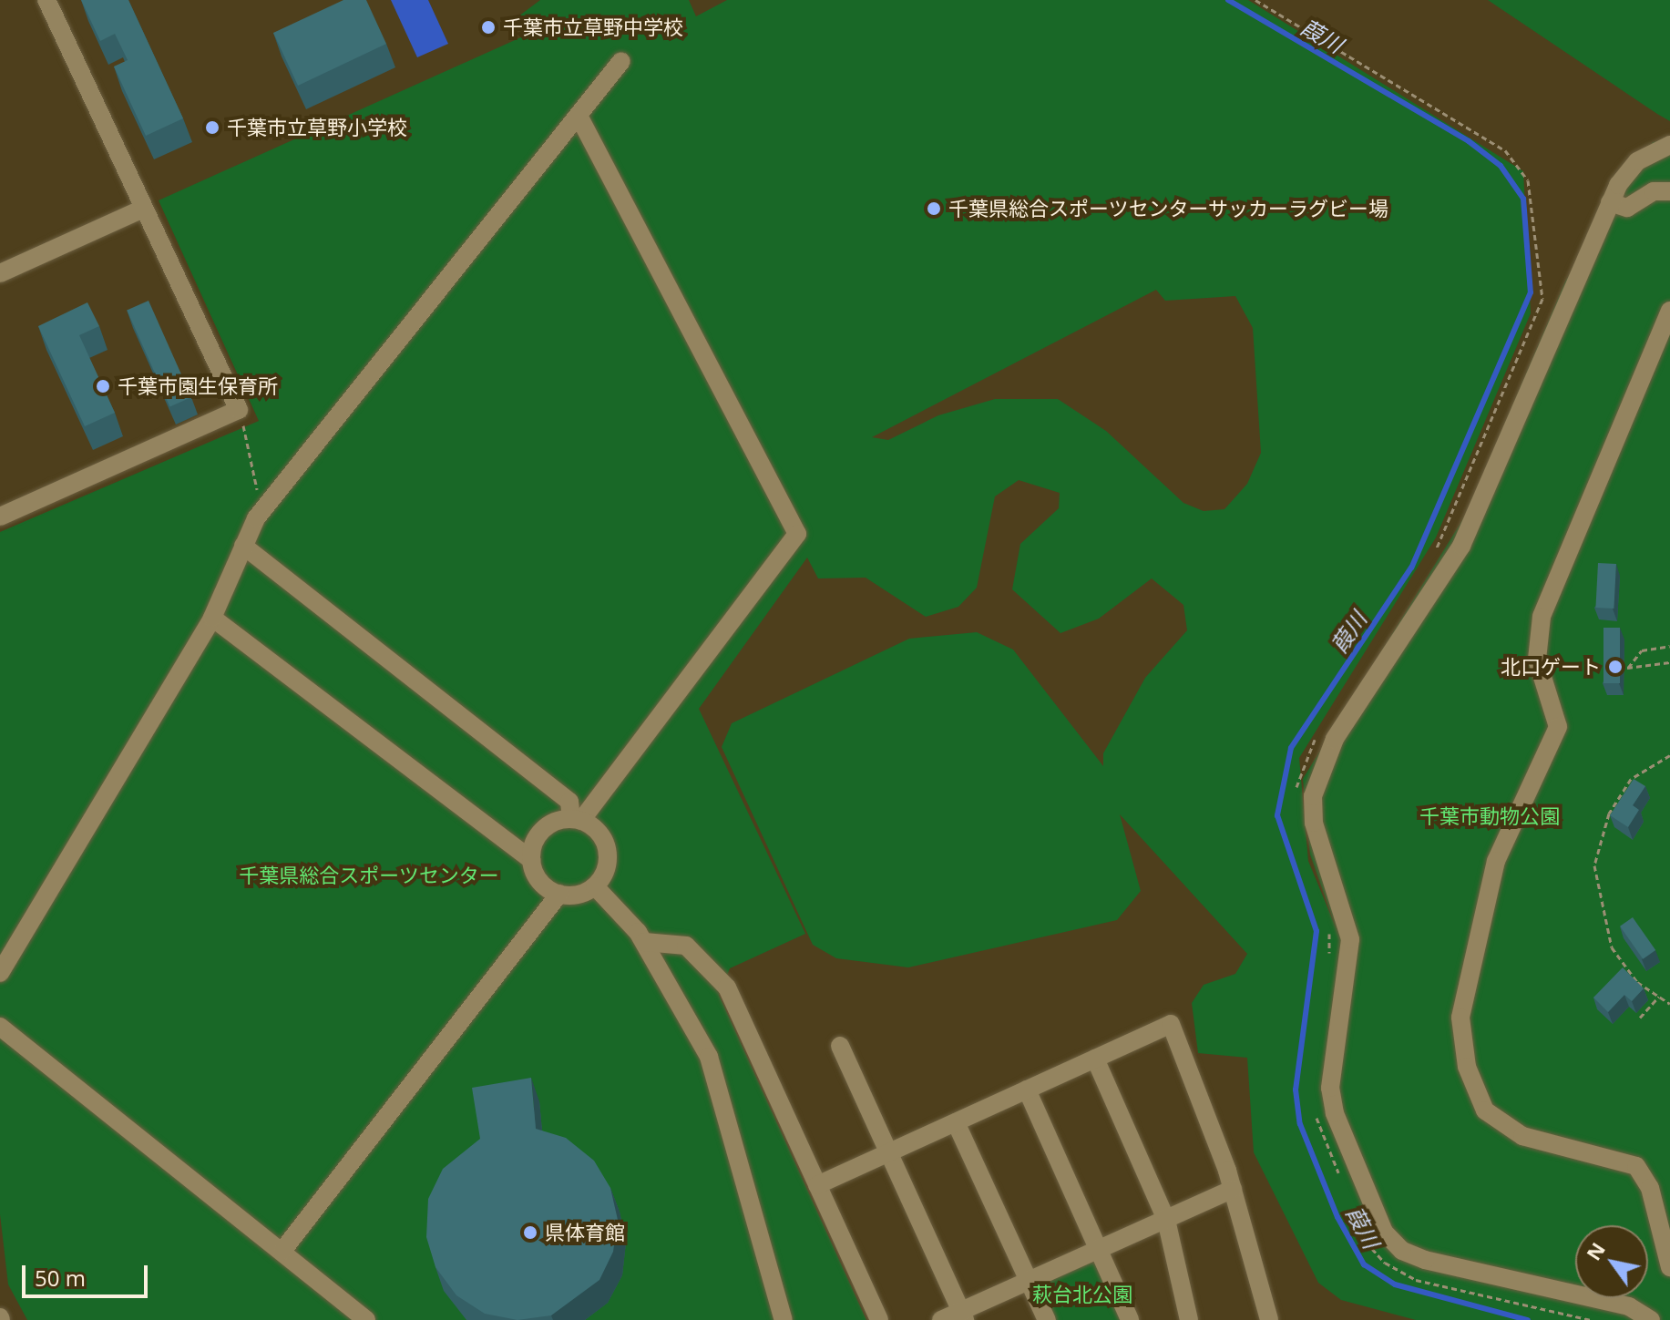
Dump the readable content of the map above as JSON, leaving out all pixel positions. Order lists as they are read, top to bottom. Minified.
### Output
{"water":["葭川"],"parks":["千葉市動物公園","千葉県総合スポーツセンター","萩台北公園"],"places":["千葉市立草野中学校","千葉市立草野小学校","千葉県総合スポーツセンターサッカーラグビー場","千葉市園生保育所","北口ゲート","県体育館"],"scale_bar":"50 m","north":"top left"}
